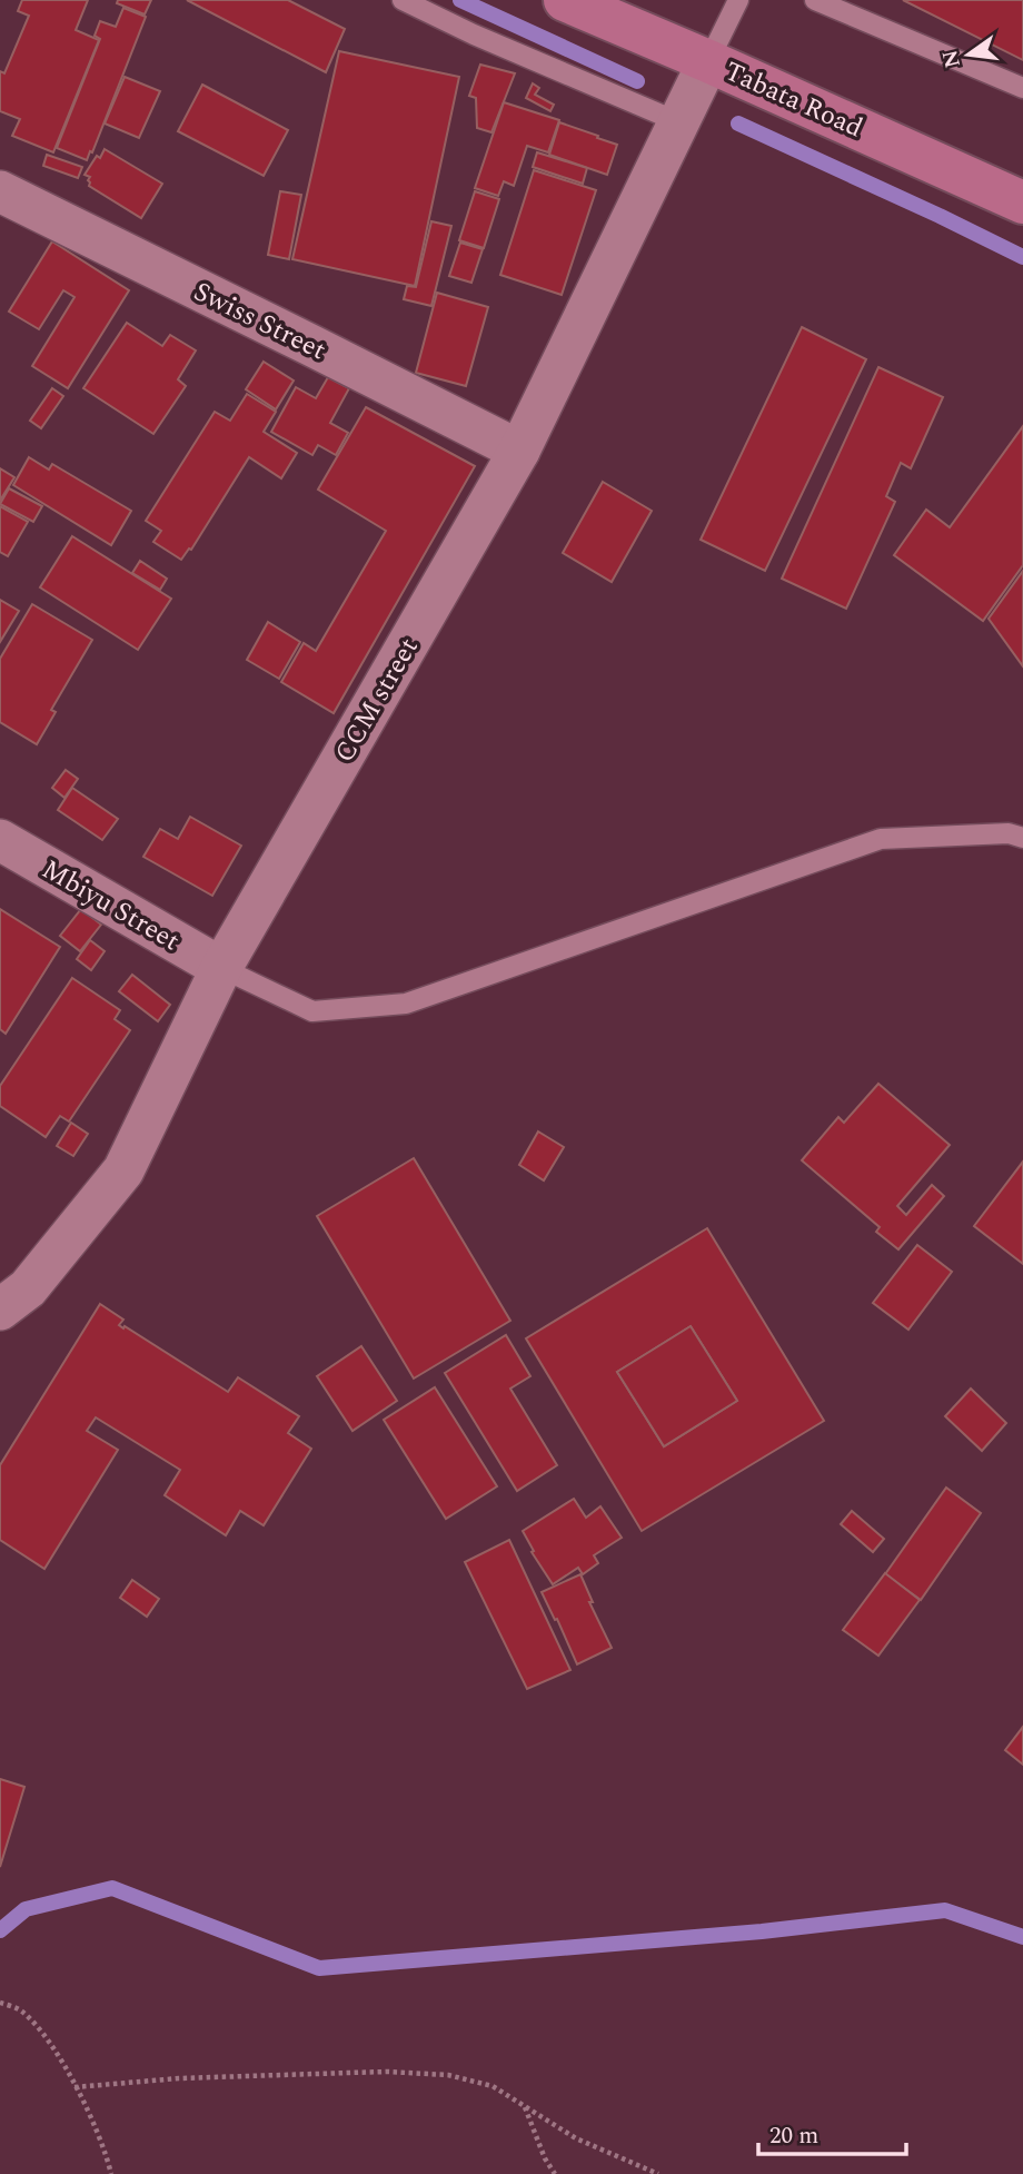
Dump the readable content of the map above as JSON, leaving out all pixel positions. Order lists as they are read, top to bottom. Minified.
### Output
{"streets":{"main road":["Tabata Road"],"street":["Swiss Street","CCM street","Mbiyu Street"]},"crossings":[["Tabata Road","CCM street"],["Swiss Street","CCM street"],["CCM street","Mbiyu Street"]],"scale_bar":"20 m","north":"left"}
